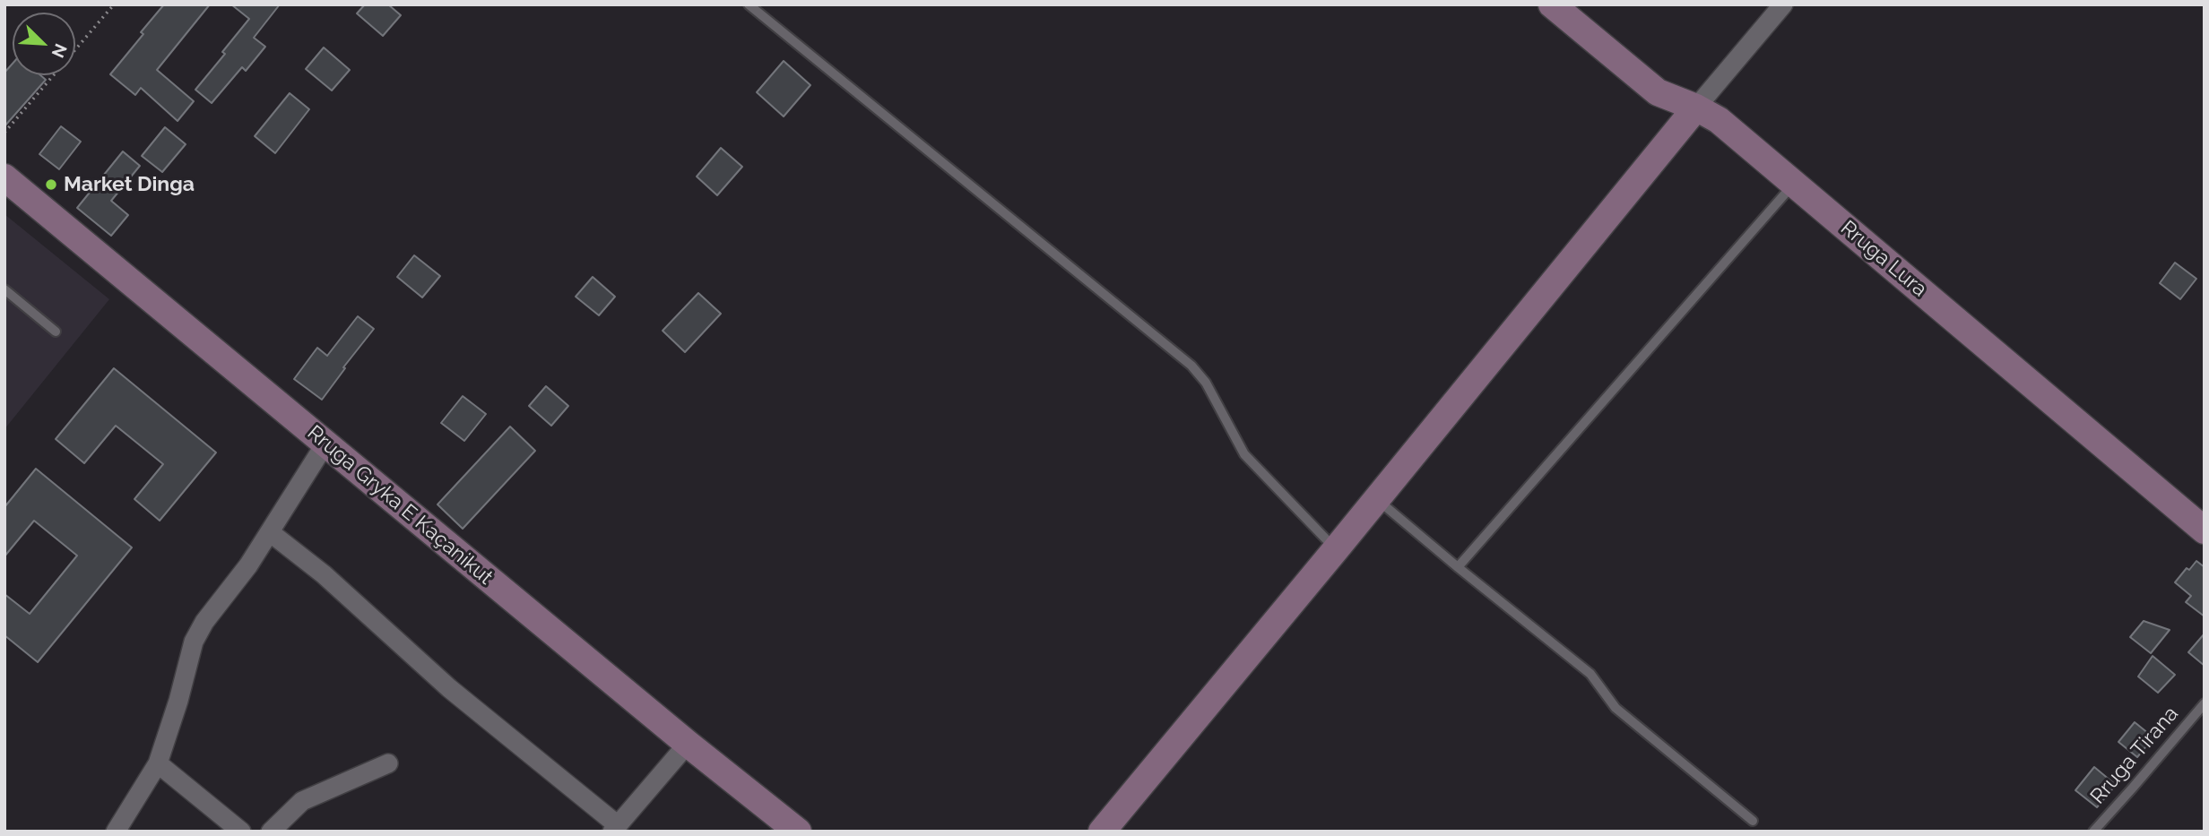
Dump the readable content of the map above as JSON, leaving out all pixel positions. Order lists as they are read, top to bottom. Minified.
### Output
{"streets":{"street":["Rruga Lura","Rruga Gryka E Kaçanikut"],"lane":["Rruga Tirana"]},"places":["Market Dinga"],"north":"bottom right"}
